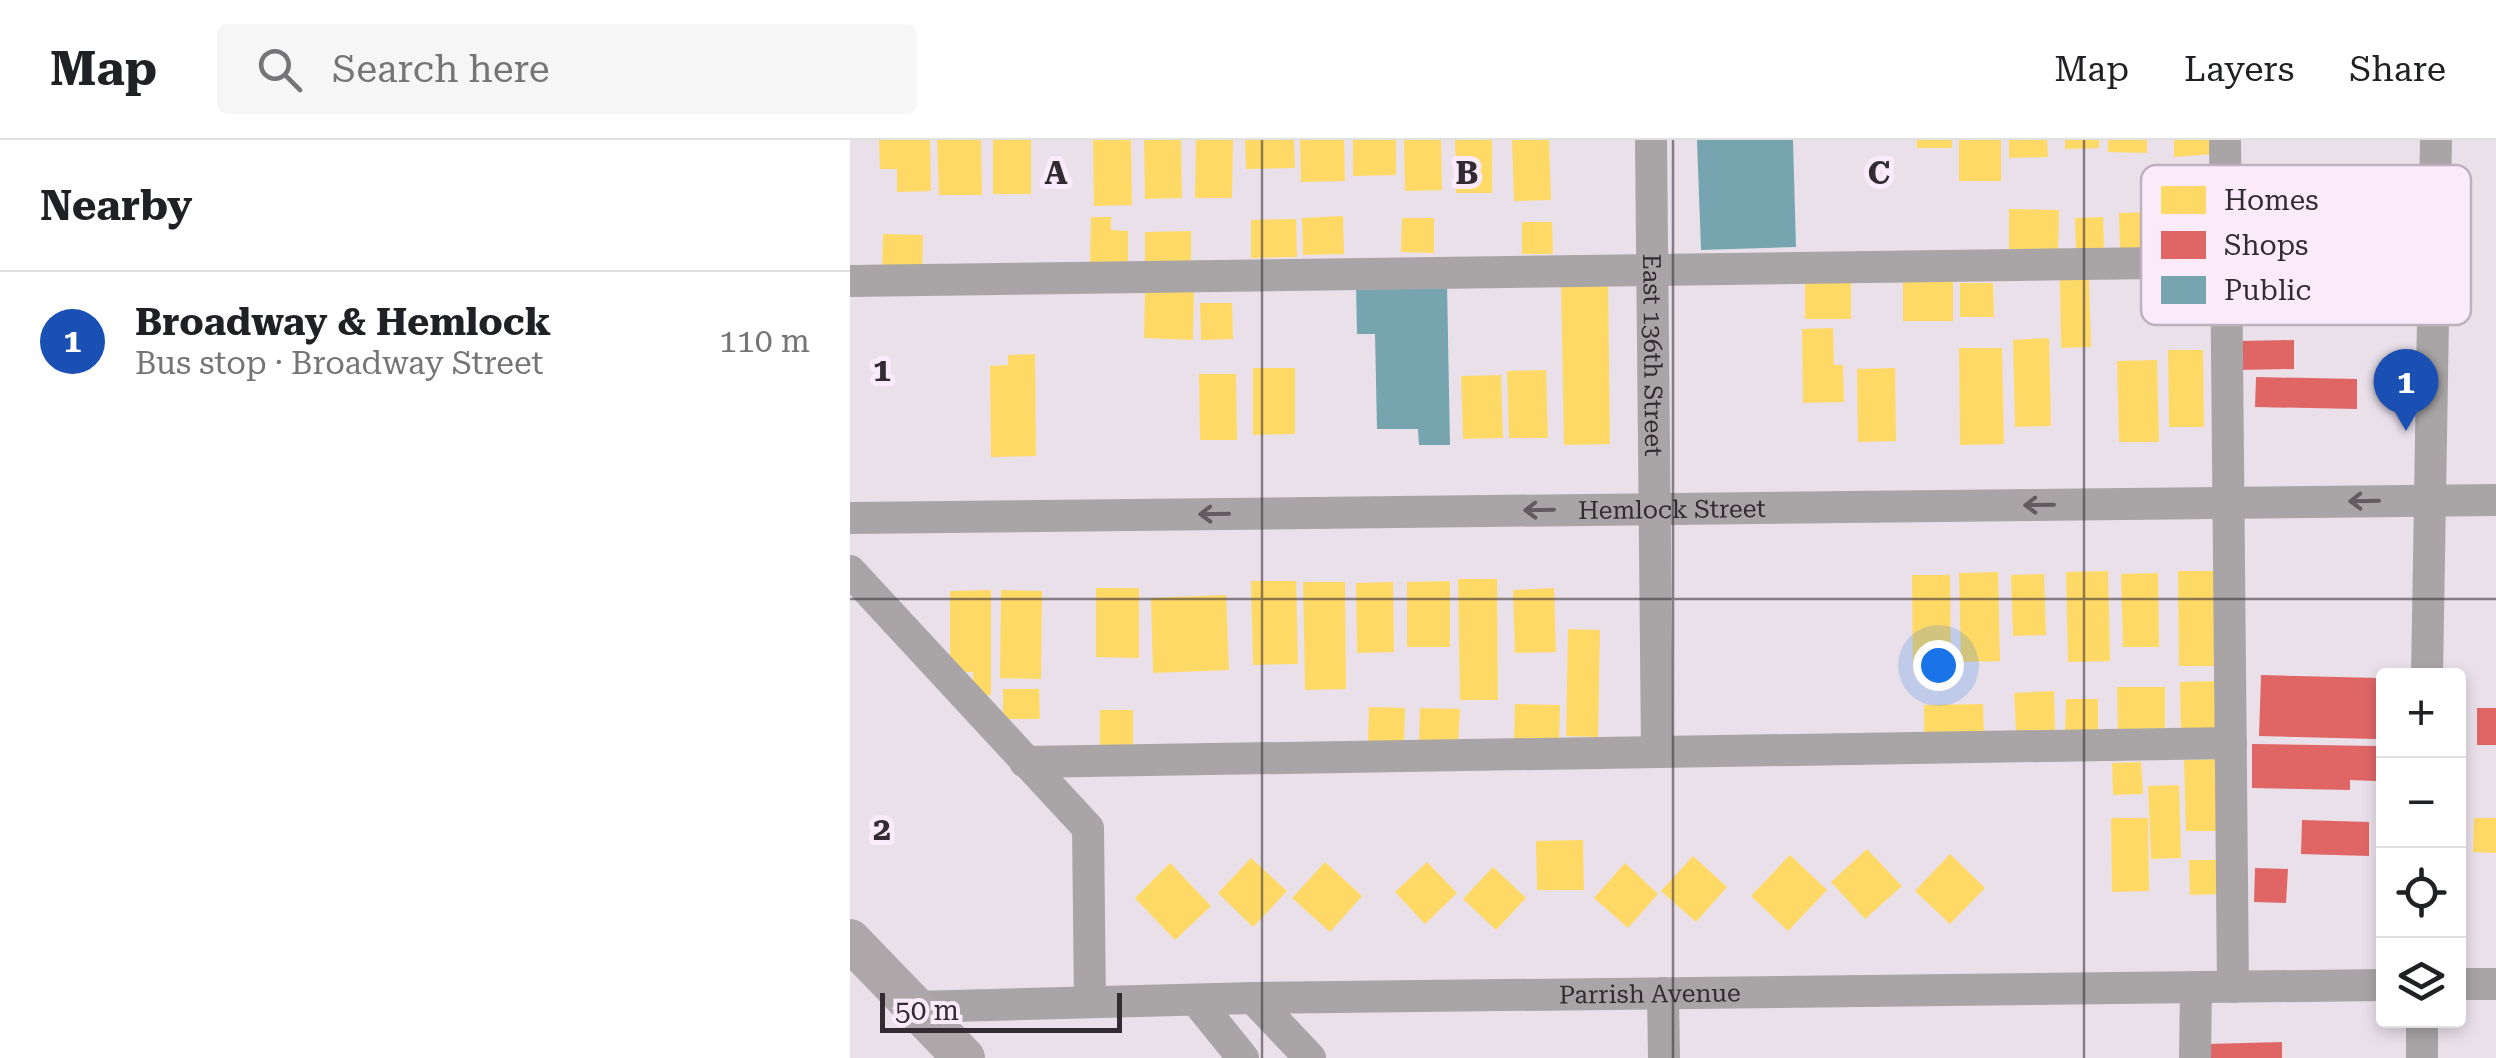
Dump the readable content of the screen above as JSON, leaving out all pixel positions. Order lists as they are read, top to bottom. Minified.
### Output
{"streets":{"street":["East 136th Street","Hemlock Street","Parrish Avenue"]},"crossings":[["East 136th Street","Hemlock Street"]],"legend":["Homes","Shops","Public"],"scale_bar":"50 m","page":{"header":"Map","search":"Search here","nav":["Map","Layers","Share"],"heading":"Nearby","list":[{"mark":"1","name":"Broadway & Hemlock","note":"Bus stop · Broadway Street","value":"110 m"}],"pins":"1","map_buttons":["+","−"],"scale":"50 m"},"grid":{"columns":["A","B","C"],"rows":["1","2"]}}
